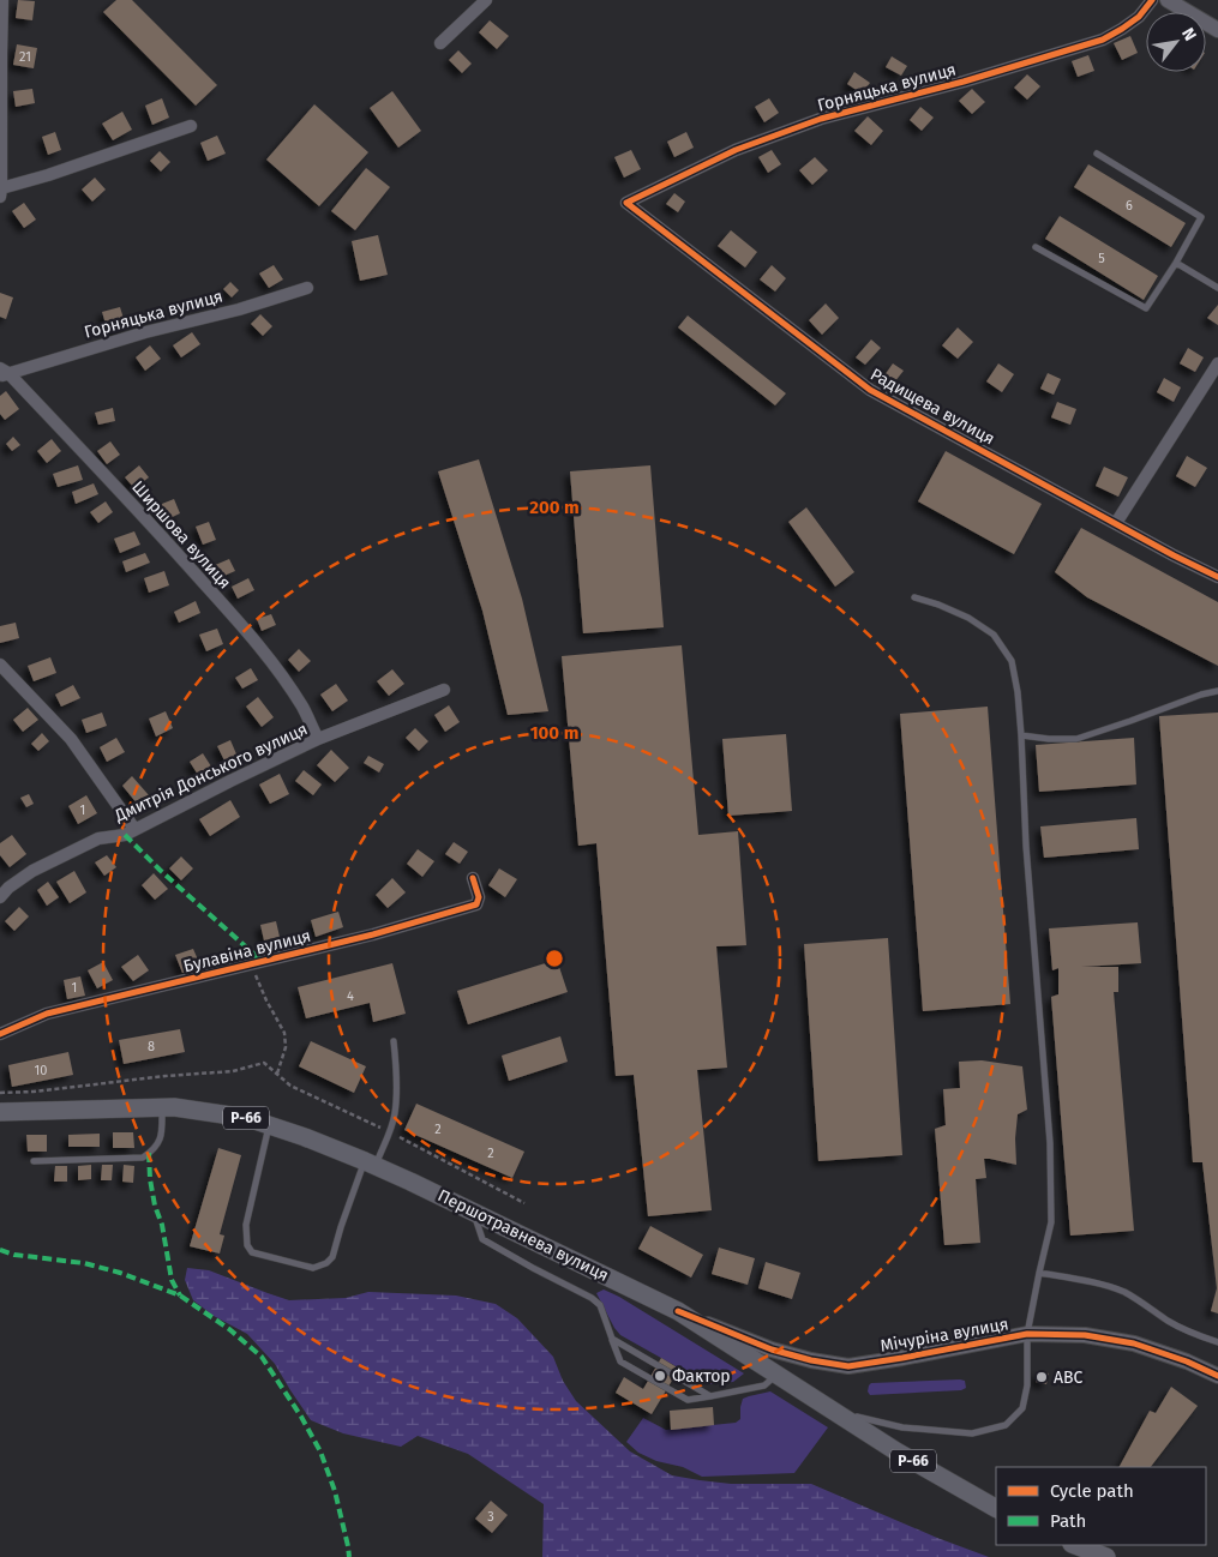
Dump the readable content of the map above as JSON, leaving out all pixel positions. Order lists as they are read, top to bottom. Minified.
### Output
{"streets":{"main road":["Р-66","Першотравнева вулиця"],"street":["Горняцька вулиця","Радищева вулиця","Ширшова вулиця","Дмитрія Донського вулиця","Булавіна вулиця","Мічуріна вулиця"]},"crossings":[["Горняцька вулиця","Радищева вулиця"],["Горняцька вулиця","Ширшова вулиця"],["Ширшова вулиця","Дмитрія Донського вулиця"],["Першотравнева вулиця","Мічуріна вулиця"]],"places":["Фактор","ABC"],"house_numbers":["21","6","5","1","1","4","8","10","2","2","3"],"legend":["Cycle path","Path"],"north":"top right","rings":["200 m","100 m"]}
